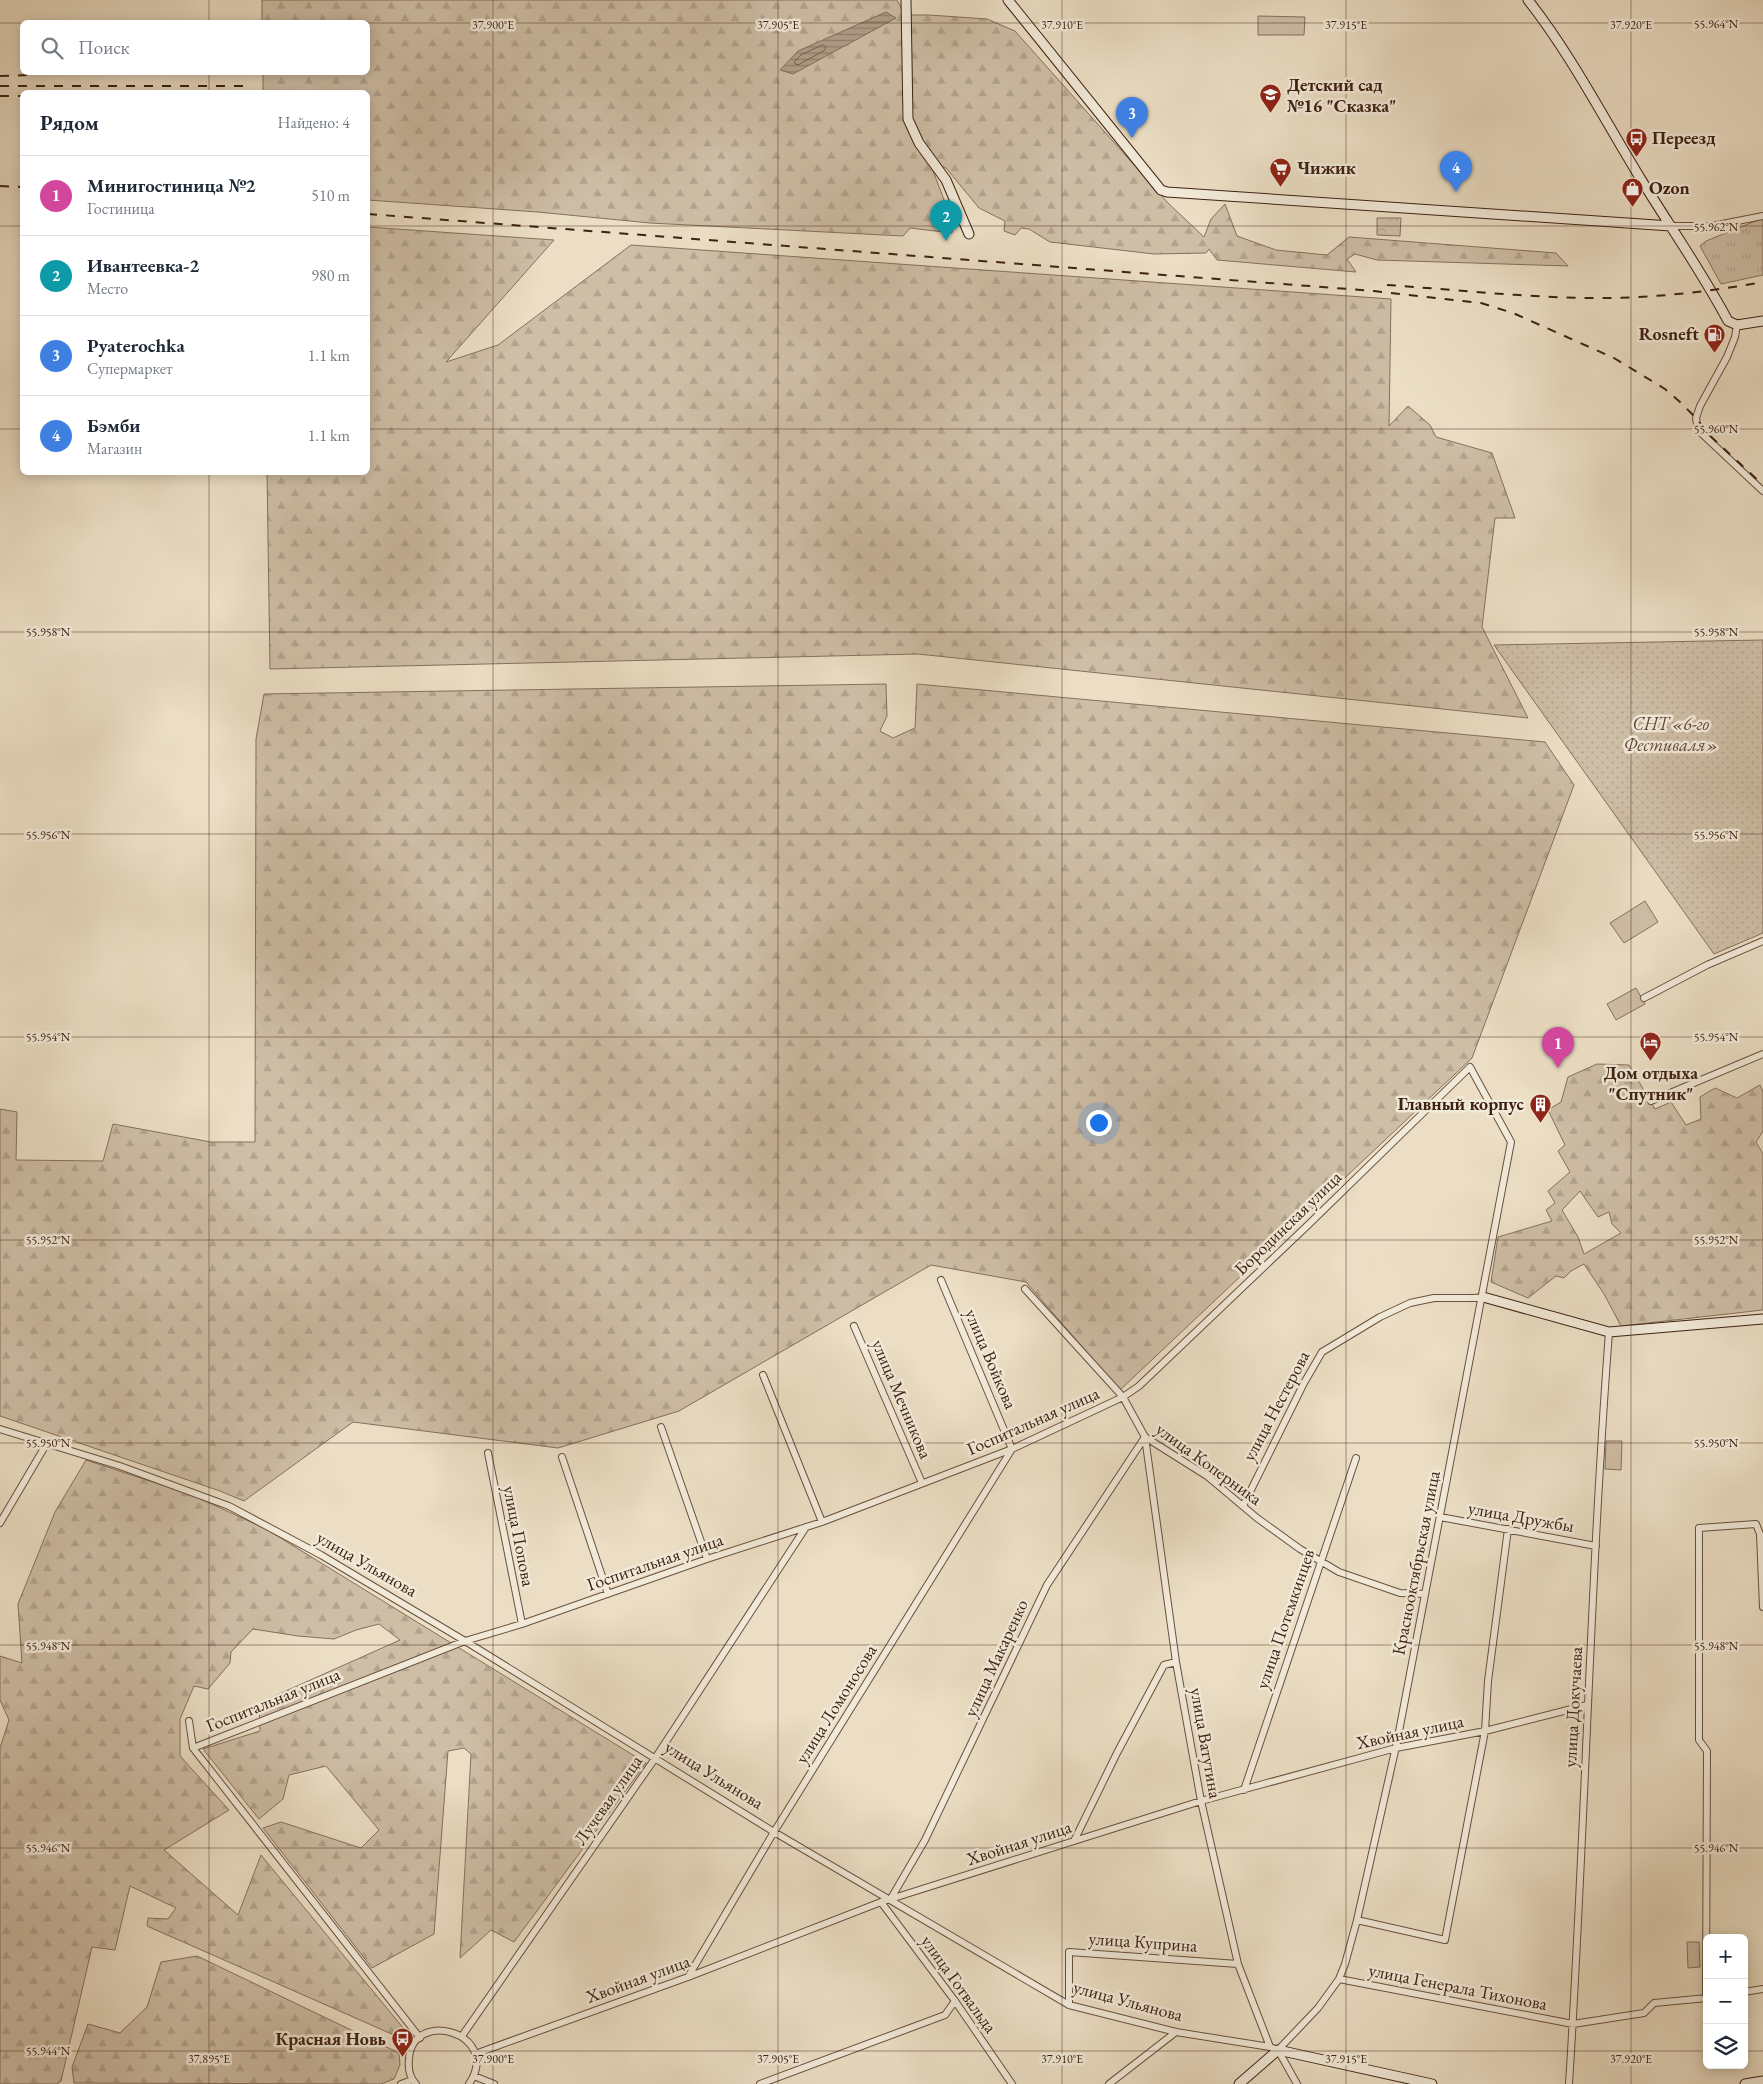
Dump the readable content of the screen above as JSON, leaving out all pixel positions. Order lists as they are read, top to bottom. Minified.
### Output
{"streets":{"street":["Бородинская улица","улица Войкова","улица Мечникова","улица Нестерова","Госпитальная улица","улица Коперника","улица Дружбы","улица Попова","Краснооктябрьская улица","улица Ульянова","улица Потемкинцев","улица Макаренко","улица Ломоносова","улица Докучаева","Хвойная улица","улица Ватутина","Лучевая улица","улица Куприна","улица Готвальда","улица Генерала Тихонова"]},"crossings":[["Бородинская улица","Госпитальная улица"],["Бородинская улица","улица Коперника"],["Бородинская улица","Краснооктябрьская улица"],["улица Войкова","Госпитальная улица"],["улица Войкова","улица Ломоносова"],["улица Мечникова","Госпитальная улица"],["улица Нестерова","улица Коперника"],["улица Нестерова","Краснооктябрьская улица"],["улица Нестерова","улица Докучаева"],["Госпитальная улица","улица Коперника"],["Госпитальная улица","улица Попова"],["Госпитальная улица","улица Ульянова"],["Госпитальная улица","улица Ломоносова"],["Госпитальная улица","Лучевая улица"],["улица Коперника","Краснооктябрьская улица"],["улица Коперника","улица Потемкинцев"],["улица Коперника","улица Макаренко"],["улица Коперника","улица Ватутина"],["улица Дружбы","Краснооктябрьская улица"],["улица Дружбы","улица Докучаева"],["Краснооктябрьская улица","улица Ульянова"],["Краснооктябрьская улица","Хвойная улица"],["Краснооктябрьская улица","улица Ватутина"],["Краснооктябрьская улица","улица Генерала Тихонова"],["улица Ульянова","улица Макаренко"],["улица Ульянова","улица Ломоносова"],["улица Ульянова","Хвойная улица"],["улица Ульянова","улица Ватутина"],["улица Ульянова","Лучевая улица"],["улица Ульянова","улица Куприна"],["улица Потемкинцев","Хвойная улица"],["улица Макаренко","Хвойная улица"],["улица Макаренко","улица Ватутина"],["улица Ломоносова","Хвойная улица"],["улица Докучаева","Хвойная улица"],["улица Докучаева","улица Генерала Тихонова"],["Хвойная улица","улица Ватутина"],["Хвойная улица","улица Готвальда"],["улица Ватутина","улица Куприна"]],"parks":["СНТ «6-го Фестиваля»"],"places":{"school or university":["Детский сад №16 \"Сказка\""],"bus stop":["Переезд","Красная Новь"],"supermarket":["Чижик"],"shop":["Ozon"],"fuel station":["Rosneft"],"hotel":["Дом отдыха \"Спутник\""],"building":["Главный корпус"]},"page":{"search":"Поиск","heading":["Рядом","Найдено: 4"],"pins":["3","4","2","1"],"list":[{"mark":"1","name":"Минигостиница №2","note":"Гостиница","value":"510 m"},{"mark":"2","name":"Ивантеевка-2","note":"Место","value":"980 m"},{"mark":"3","name":"Pyaterochka","note":"Супермаркет","value":"1.1 km"},{"mark":"4","name":"Бэмби","note":"Магазин","value":"1.1 km"}],"map_buttons":["+","−"]},"coordinates":["55.964°N","37.900°E","37.905°E","37.910°E","37.915°E","37.920°E","55.962°N","55.960°N","55.958°N","55.956°N","55.954°N","55.952°N","55.950°N","55.948°N","55.946°N","55.944°N","37.895°E"]}
